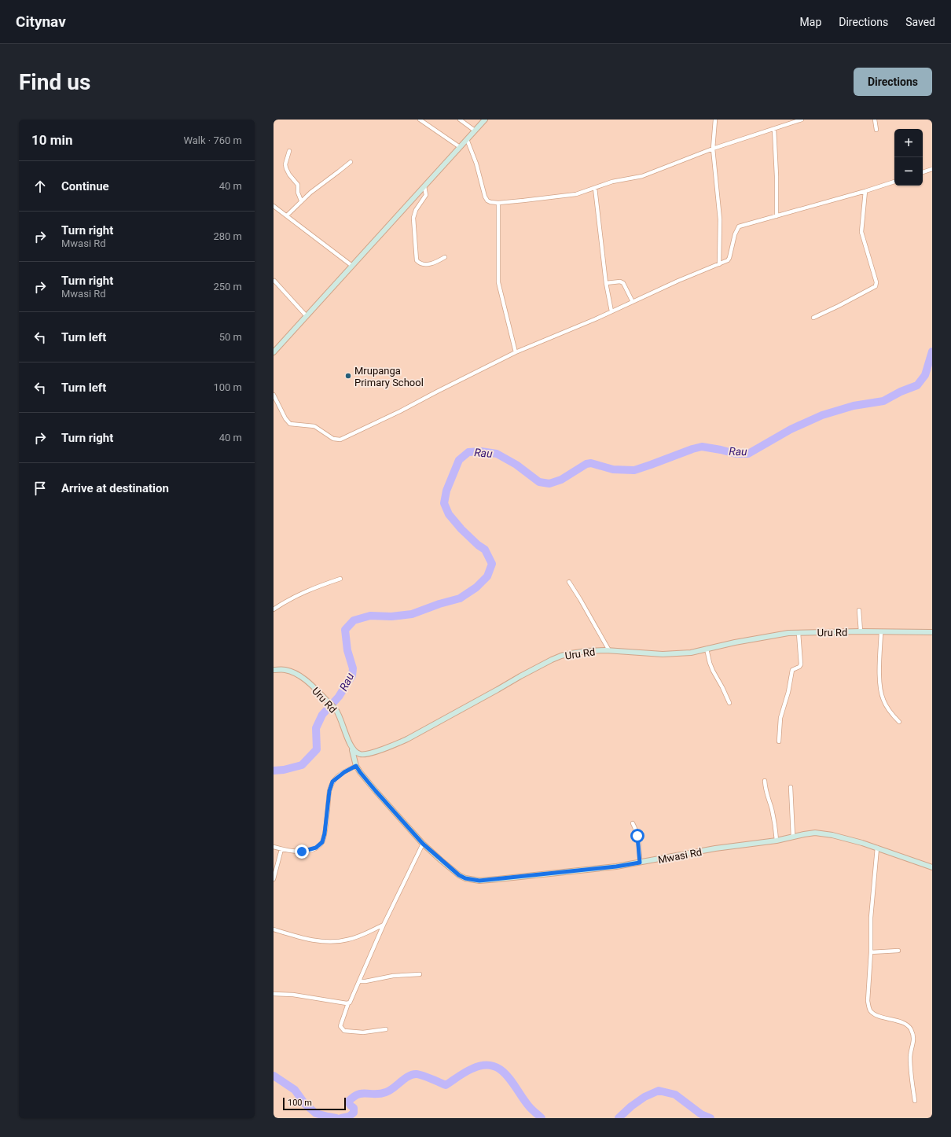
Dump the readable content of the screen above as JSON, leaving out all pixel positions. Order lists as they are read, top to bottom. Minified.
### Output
{"streets":{"street":["Uru Rd","Mwasi Rd"]},"crossings":[["Uru Rd","Mwasi Rd"]],"water":["Rau"],"places":["Mrupanga Primary School"],"scale_bar":"100 m","page":{"header":"Citynav","nav":["Map","Directions","Saved"],"buttons":"Directions","title":"Find us","heading":["10 min","Walk · 760 m"],"map_buttons":["+","−"],"list":[["Continue","40 m"],["Turn right","Mwasi Rd","280 m"],["Turn right","Mwasi Rd","250 m"],["Turn left","50 m"],["Turn left","100 m"],["Turn right","40 m"],"Arrive at destination"],"scale":"100 m"}}
